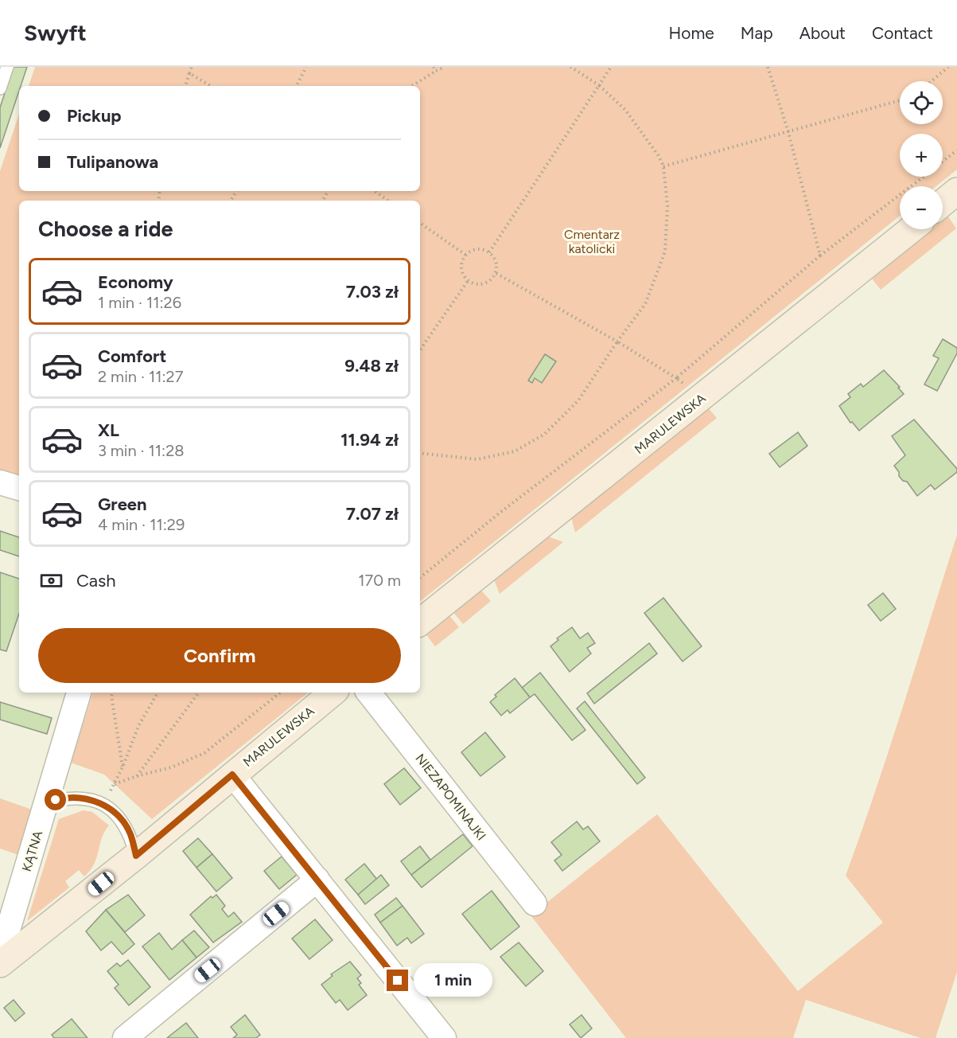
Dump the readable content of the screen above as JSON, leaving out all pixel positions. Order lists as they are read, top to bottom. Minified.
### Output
{"streets":{"street":["MARULEWSKA","NIEZAPOMINAJKI","KĄTNA"]},"parks":["Cmentarz katolicki"],"page":{"header":"Swyft","nav":["Home","Map","About","Contact"],"map_buttons":["+","−"],"banner":["Pickup","Tulipanowa"],"heading":"Choose a ride","list":[{"name":"Economy","note":"1 min · 11:26","value":"7.03 zł"},{"name":"Comfort","note":"2 min · 11:27","value":"9.48 zł"},{"name":"XL","note":"3 min · 11:28","value":"11.94 zł"},{"name":"Green","note":"4 min · 11:29","value":"7.07 zł"}],"pay":["Cash","170 m"],"buttons":"Confirm","bubble":"1 min"}}
